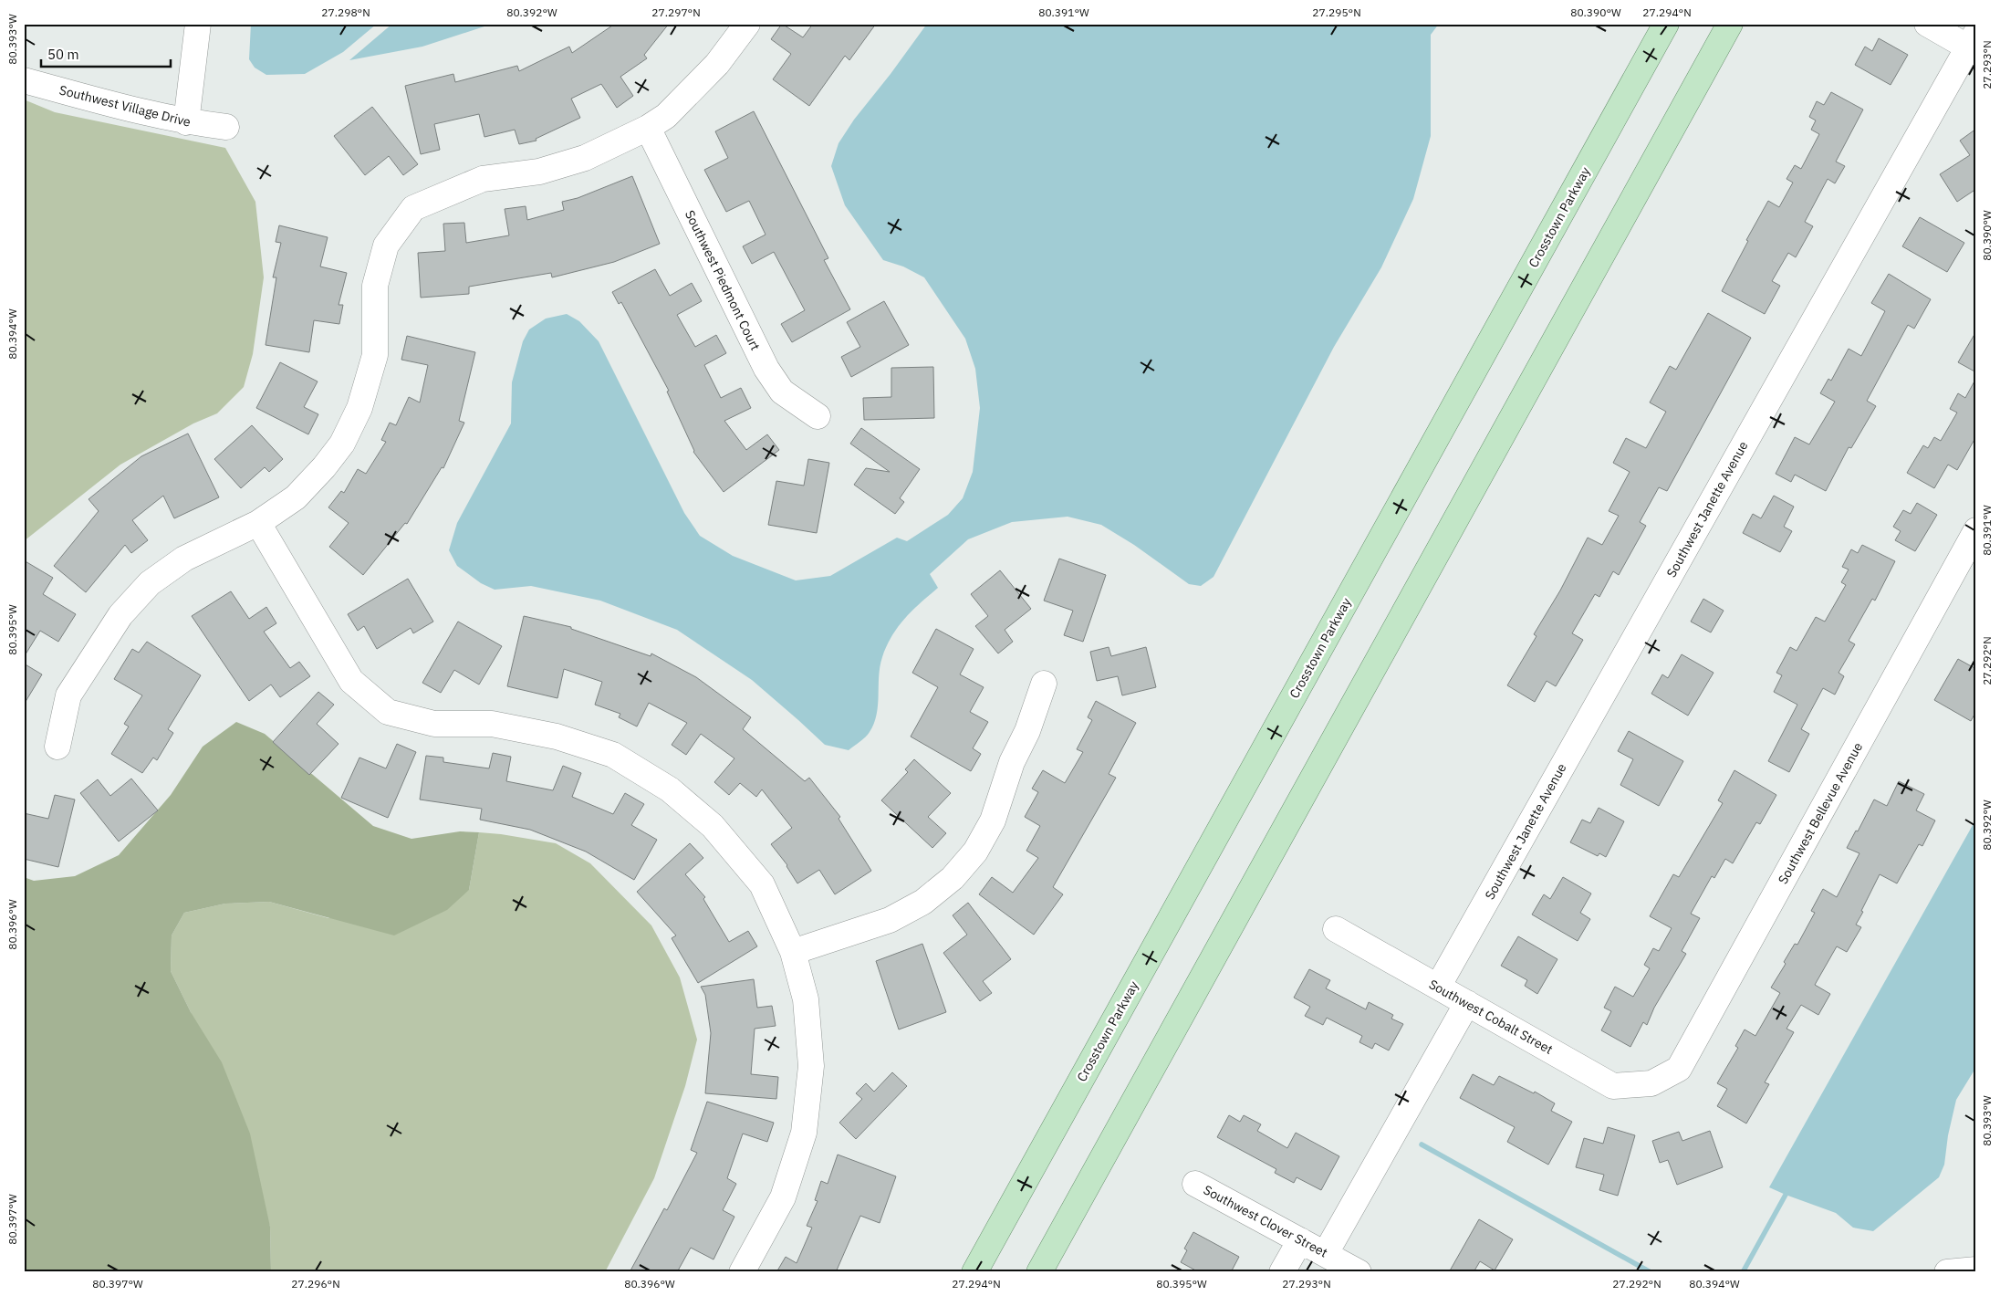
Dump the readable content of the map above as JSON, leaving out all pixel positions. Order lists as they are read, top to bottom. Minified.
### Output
{"streets":{"main road":["Crosstown Parkway"],"street":["Southwest Village Drive","Southwest Piedmont Court","Southwest Janette Avenue","Southwest Bellevue Avenue","Southwest Cobalt Street","Southwest Clover Street"]},"crossings":[["Southwest Janette Avenue","Southwest Cobalt Street"],["Southwest Bellevue Avenue","Southwest Cobalt Street"]],"scale_bar":"50 m","coordinates":["27.298°N","80.392°W","27.297°N","80.391°W","27.295°N","80.390°W","27.294°N","80.393°W","27.293°N","80.394°W","80.395°W","27.292°N","80.396°W","80.397°W","27.296°N"]}
